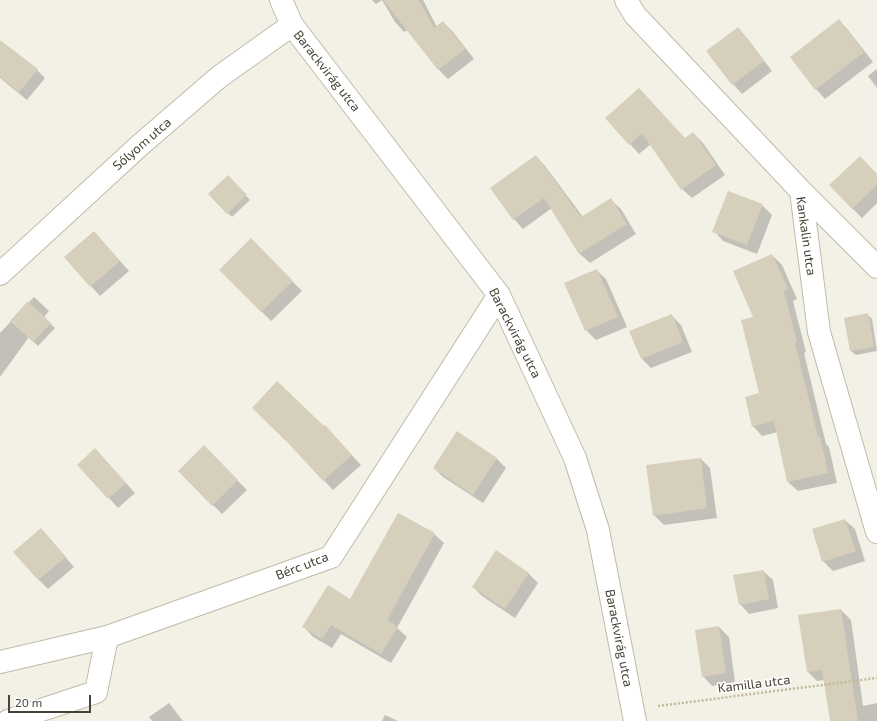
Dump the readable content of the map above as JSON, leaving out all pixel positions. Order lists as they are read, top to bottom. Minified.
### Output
{"streets":{"street":["Barackvirág utca","Sólyom utca","Kankalin utca","Bérc utca"],"path":["Kamilla utca"]},"crossings":[["Barackvirág utca","Sólyom utca"],["Barackvirág utca","Bérc utca"],["Barackvirág utca","Kamilla utca"]],"scale_bar":"20 m"}
